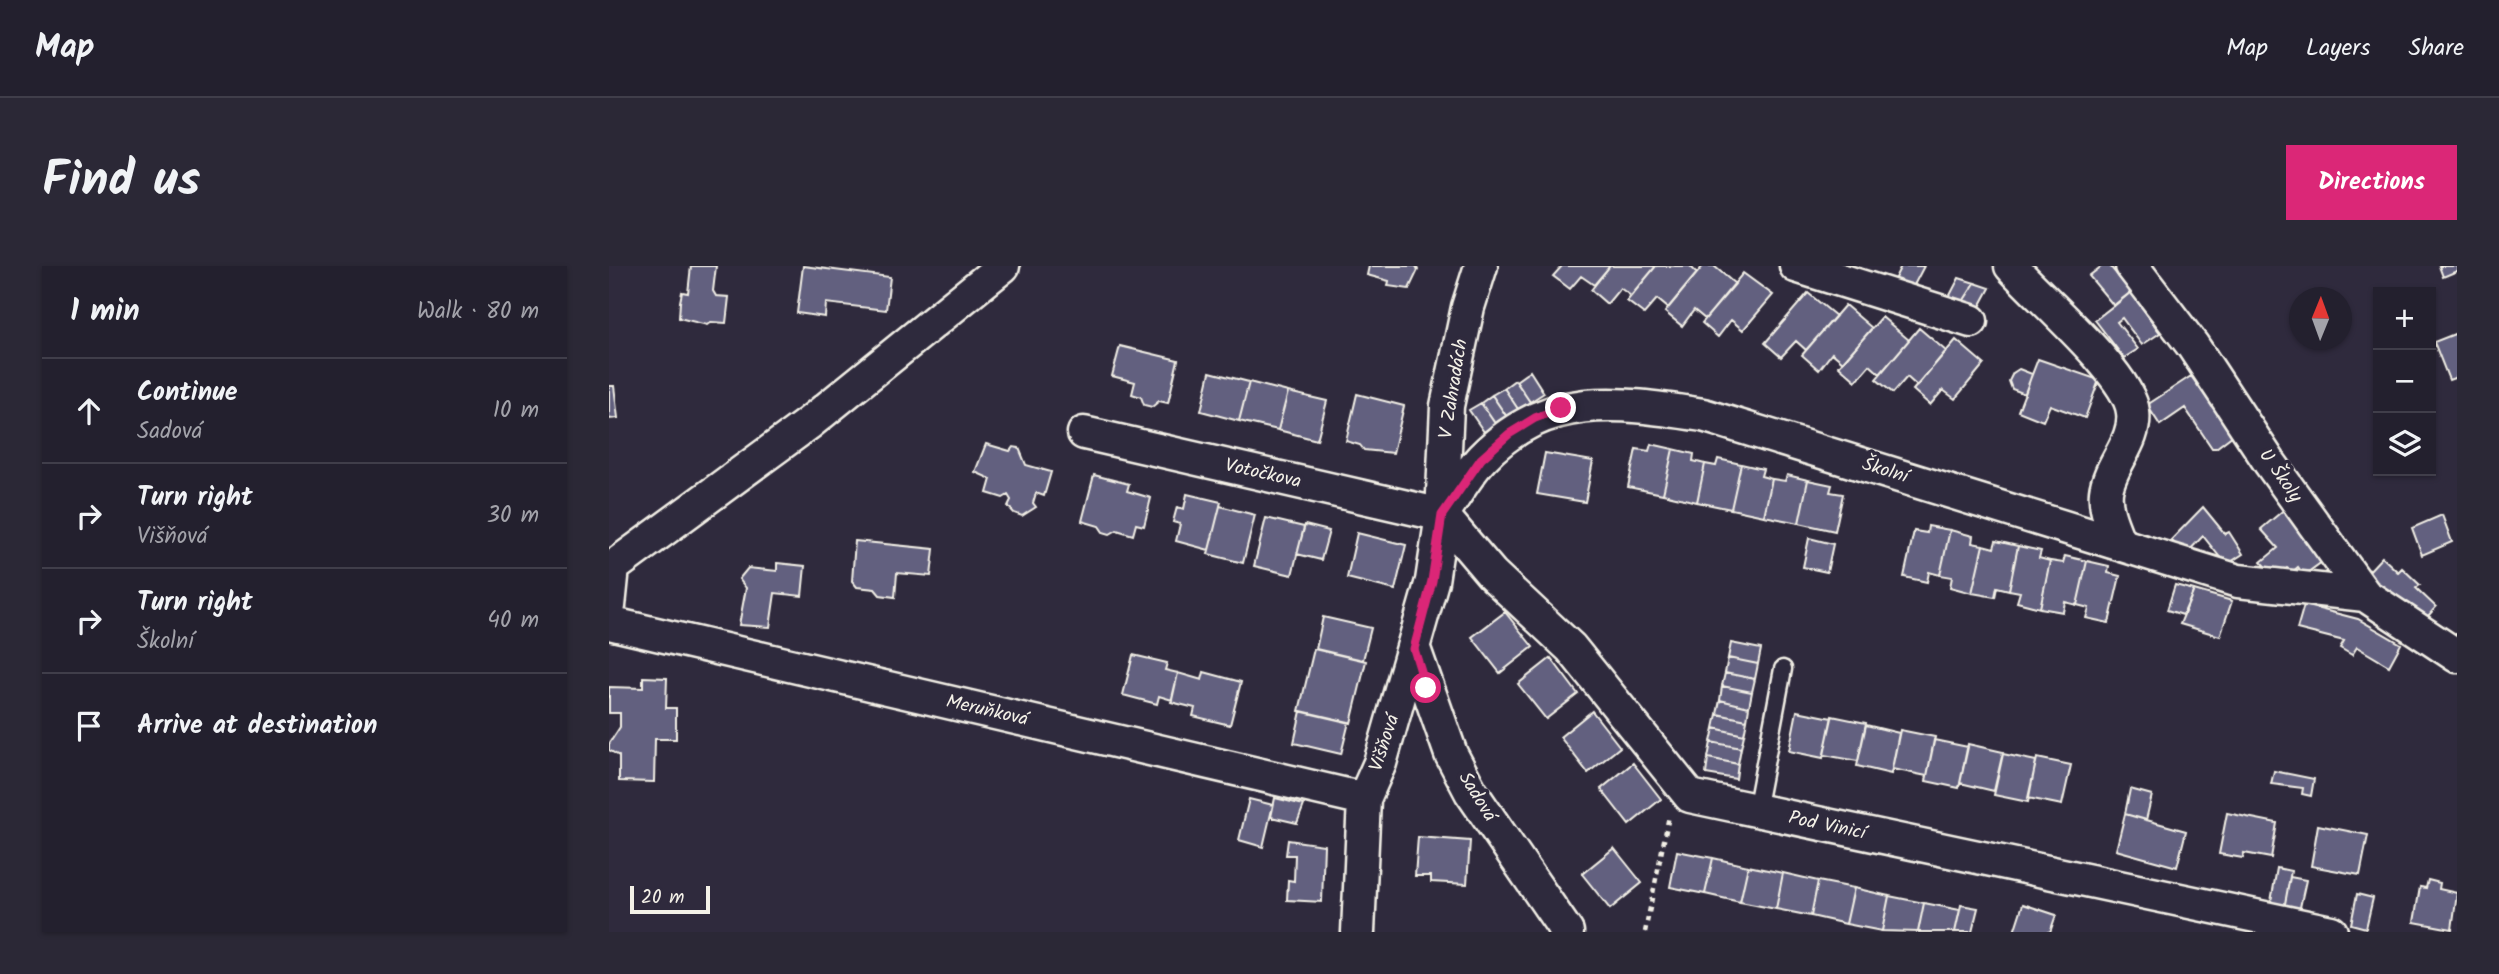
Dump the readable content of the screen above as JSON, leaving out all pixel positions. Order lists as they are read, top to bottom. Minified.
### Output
{"streets":{"street":["V Zahradách","Školní","Votočkova","U Školy","Meruňková","Višňová","Sadová","Pod Vinicí"]},"crossings":[["V Zahradách","Školní"],["V Zahradách","Votočkova"],["V Zahradách","Višňová"],["V Zahradách","Pod Vinicí"],["Školní","Votočkova"],["Školní","U Školy"],["Školní","Višňová"],["Školní","Pod Vinicí"],["Votočkova","Višňová"],["Votočkova","Pod Vinicí"],["Meruňková","Višňová"],["Višňová","Sadová"],["Višňová","Pod Vinicí"]],"scale_bar":"20 m","north":"top","page":{"header":"Map","nav":["Map","Layers","Share"],"title":"Find us","buttons":"Directions","heading":["1 min","Walk · 80 m"],"map_buttons":["+","−"],"list":[["Continue","Sadová","10 m"],["Turn right","Višňová","30 m"],["Turn right","Školní","40 m"],"Arrive at destination"],"scale":"20 m"}}
